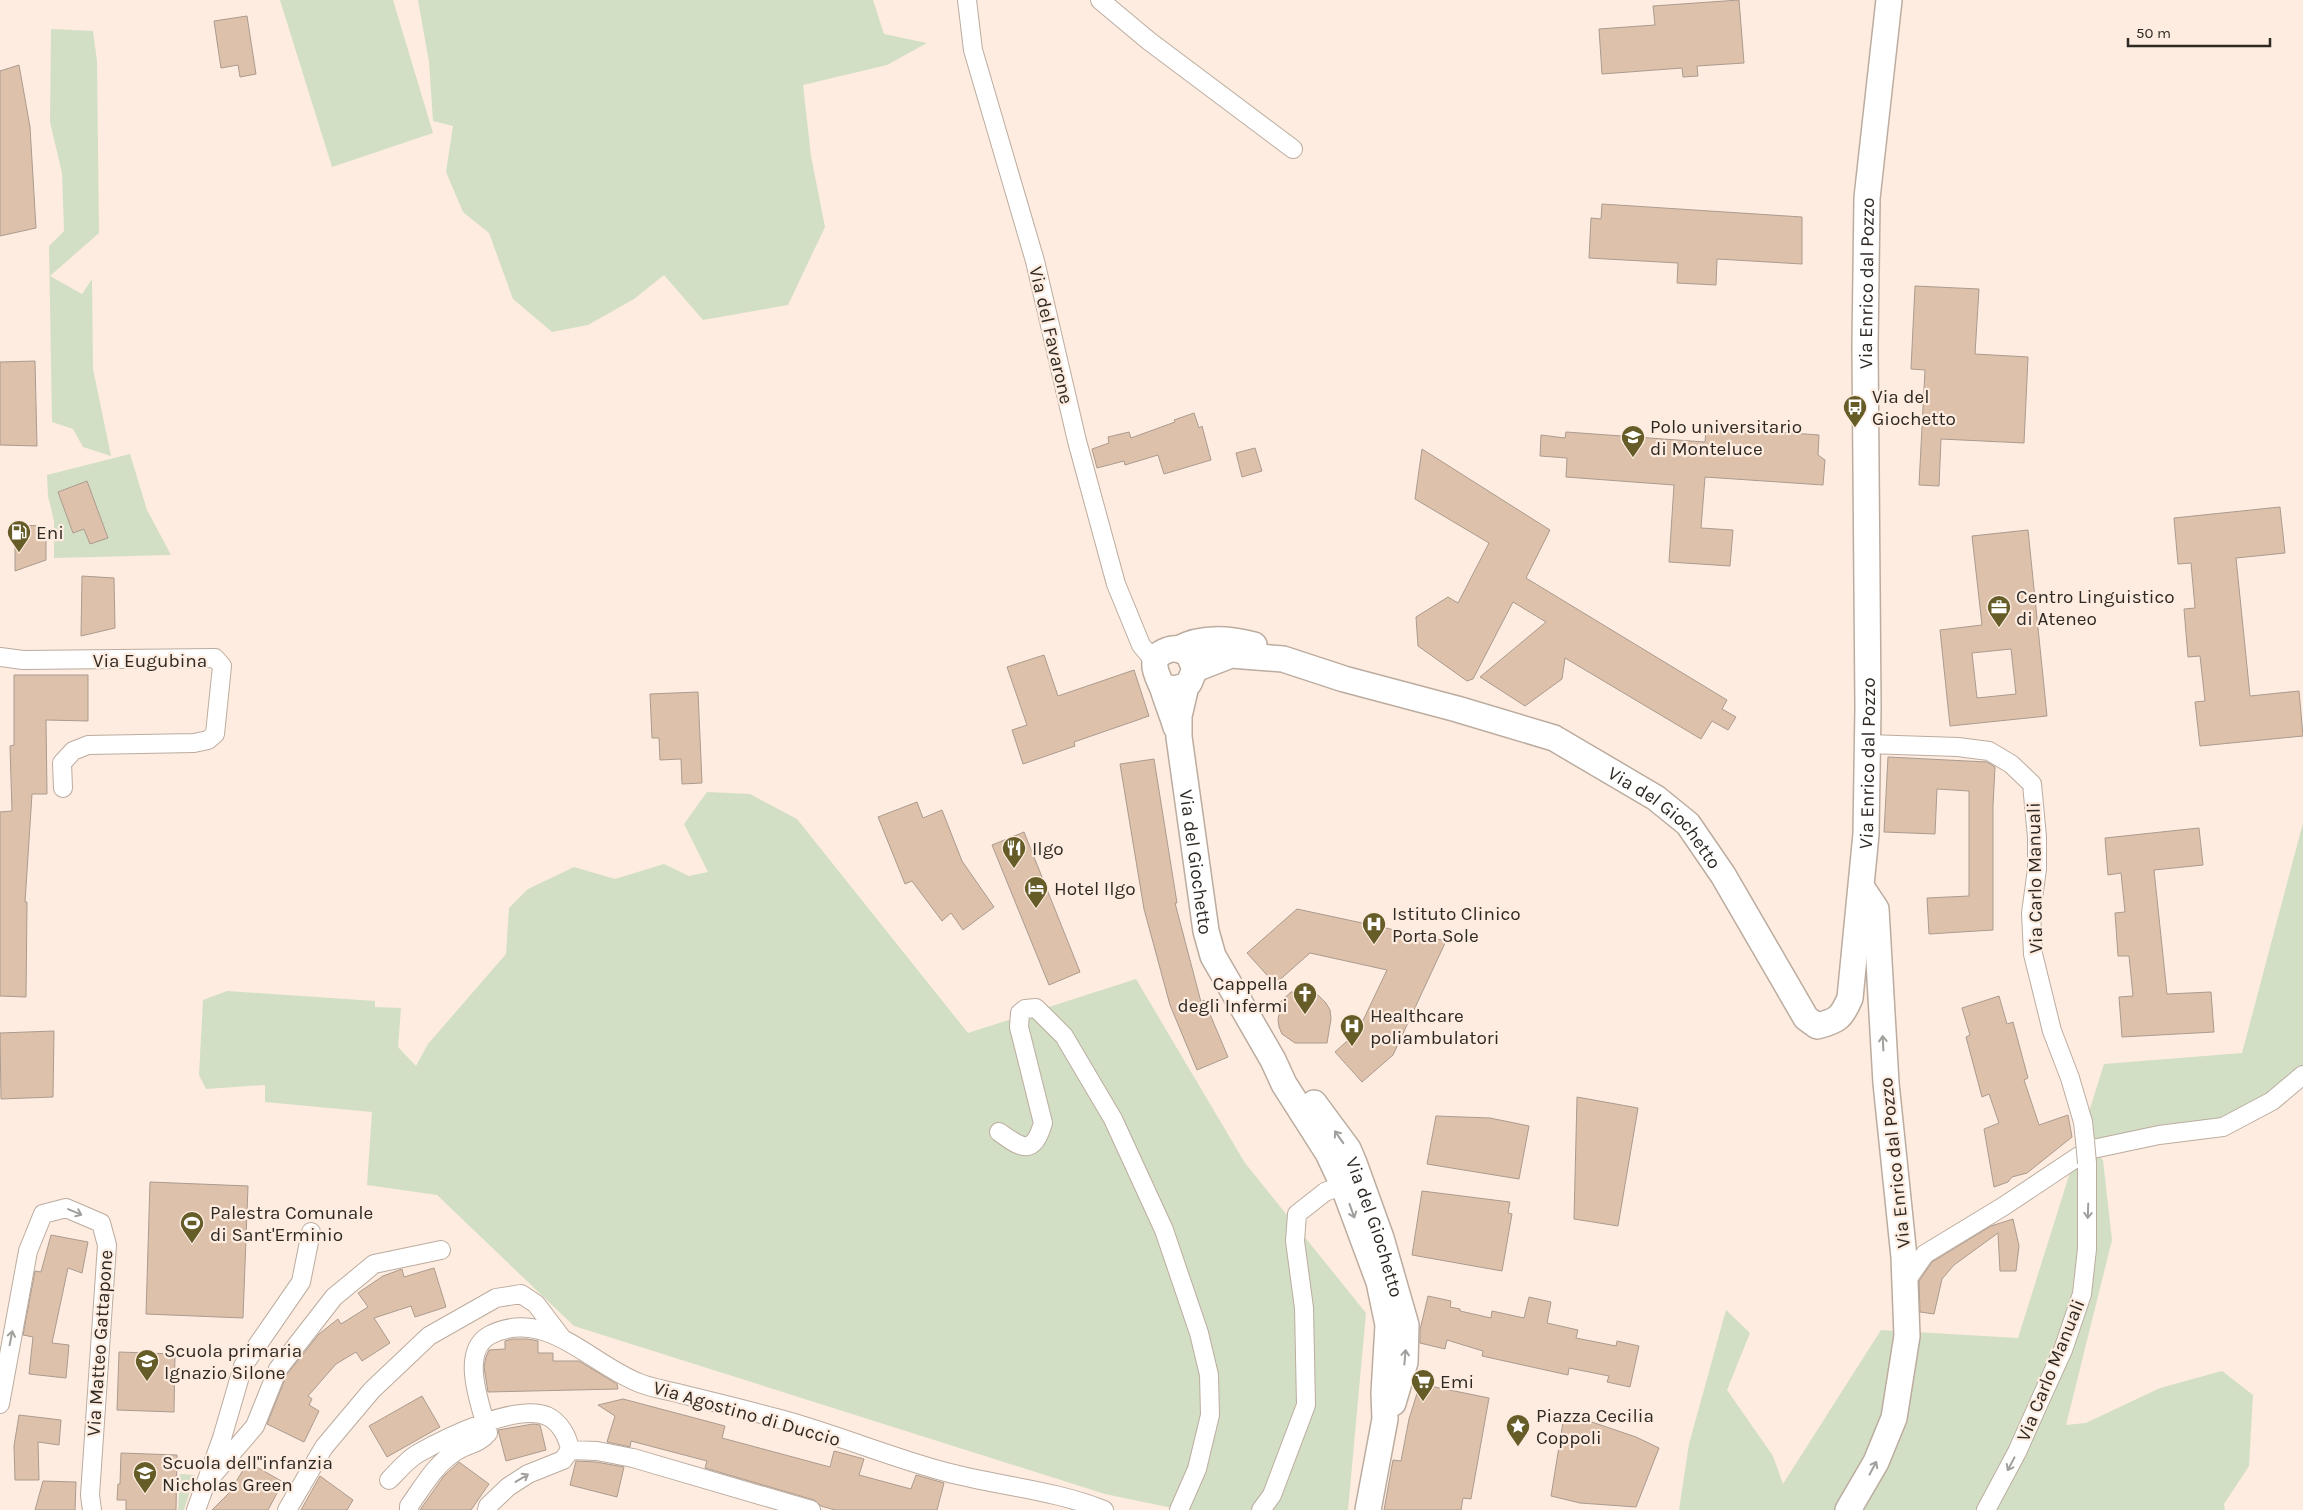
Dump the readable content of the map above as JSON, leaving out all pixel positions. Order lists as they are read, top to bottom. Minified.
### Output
{"streets":{"street":["Via Enrico dal Pozzo","Via del Favarone","Via Eugubina","Via del Giochetto","Via Carlo Manuali","Via Matteo Gattapone","Via Agostino di Duccio"]},"crossings":[["Via Enrico dal Pozzo","Via del Giochetto"],["Via Enrico dal Pozzo","Via Carlo Manuali"],["Via del Favarone","Via del Giochetto"]],"one_way":["Via Enrico dal Pozzo","Via Carlo Manuali"],"places":{"bus stop":["Via del Giochetto"],"school or university":["Polo universitario di Monteluce","Scuola primaria Ignazio Silone","Scuola dell''infanzia Nicholas Green"],"fuel station":["Eni"],"office":["Centro Linguistico di Ateneo"],"restaurant":["Ilgo"],"hotel":["Hotel Ilgo"],"hospital":["Istituto Clinico Porta Sole","Healthcare poliambulatori"],"church":["Cappella degli Infermi"],"sports":["Palestra Comunale di Sant'Erminio"],"supermarket":["Emi"],"place":["Piazza Cecilia Coppoli"]},"scale_bar":"50 m"}
